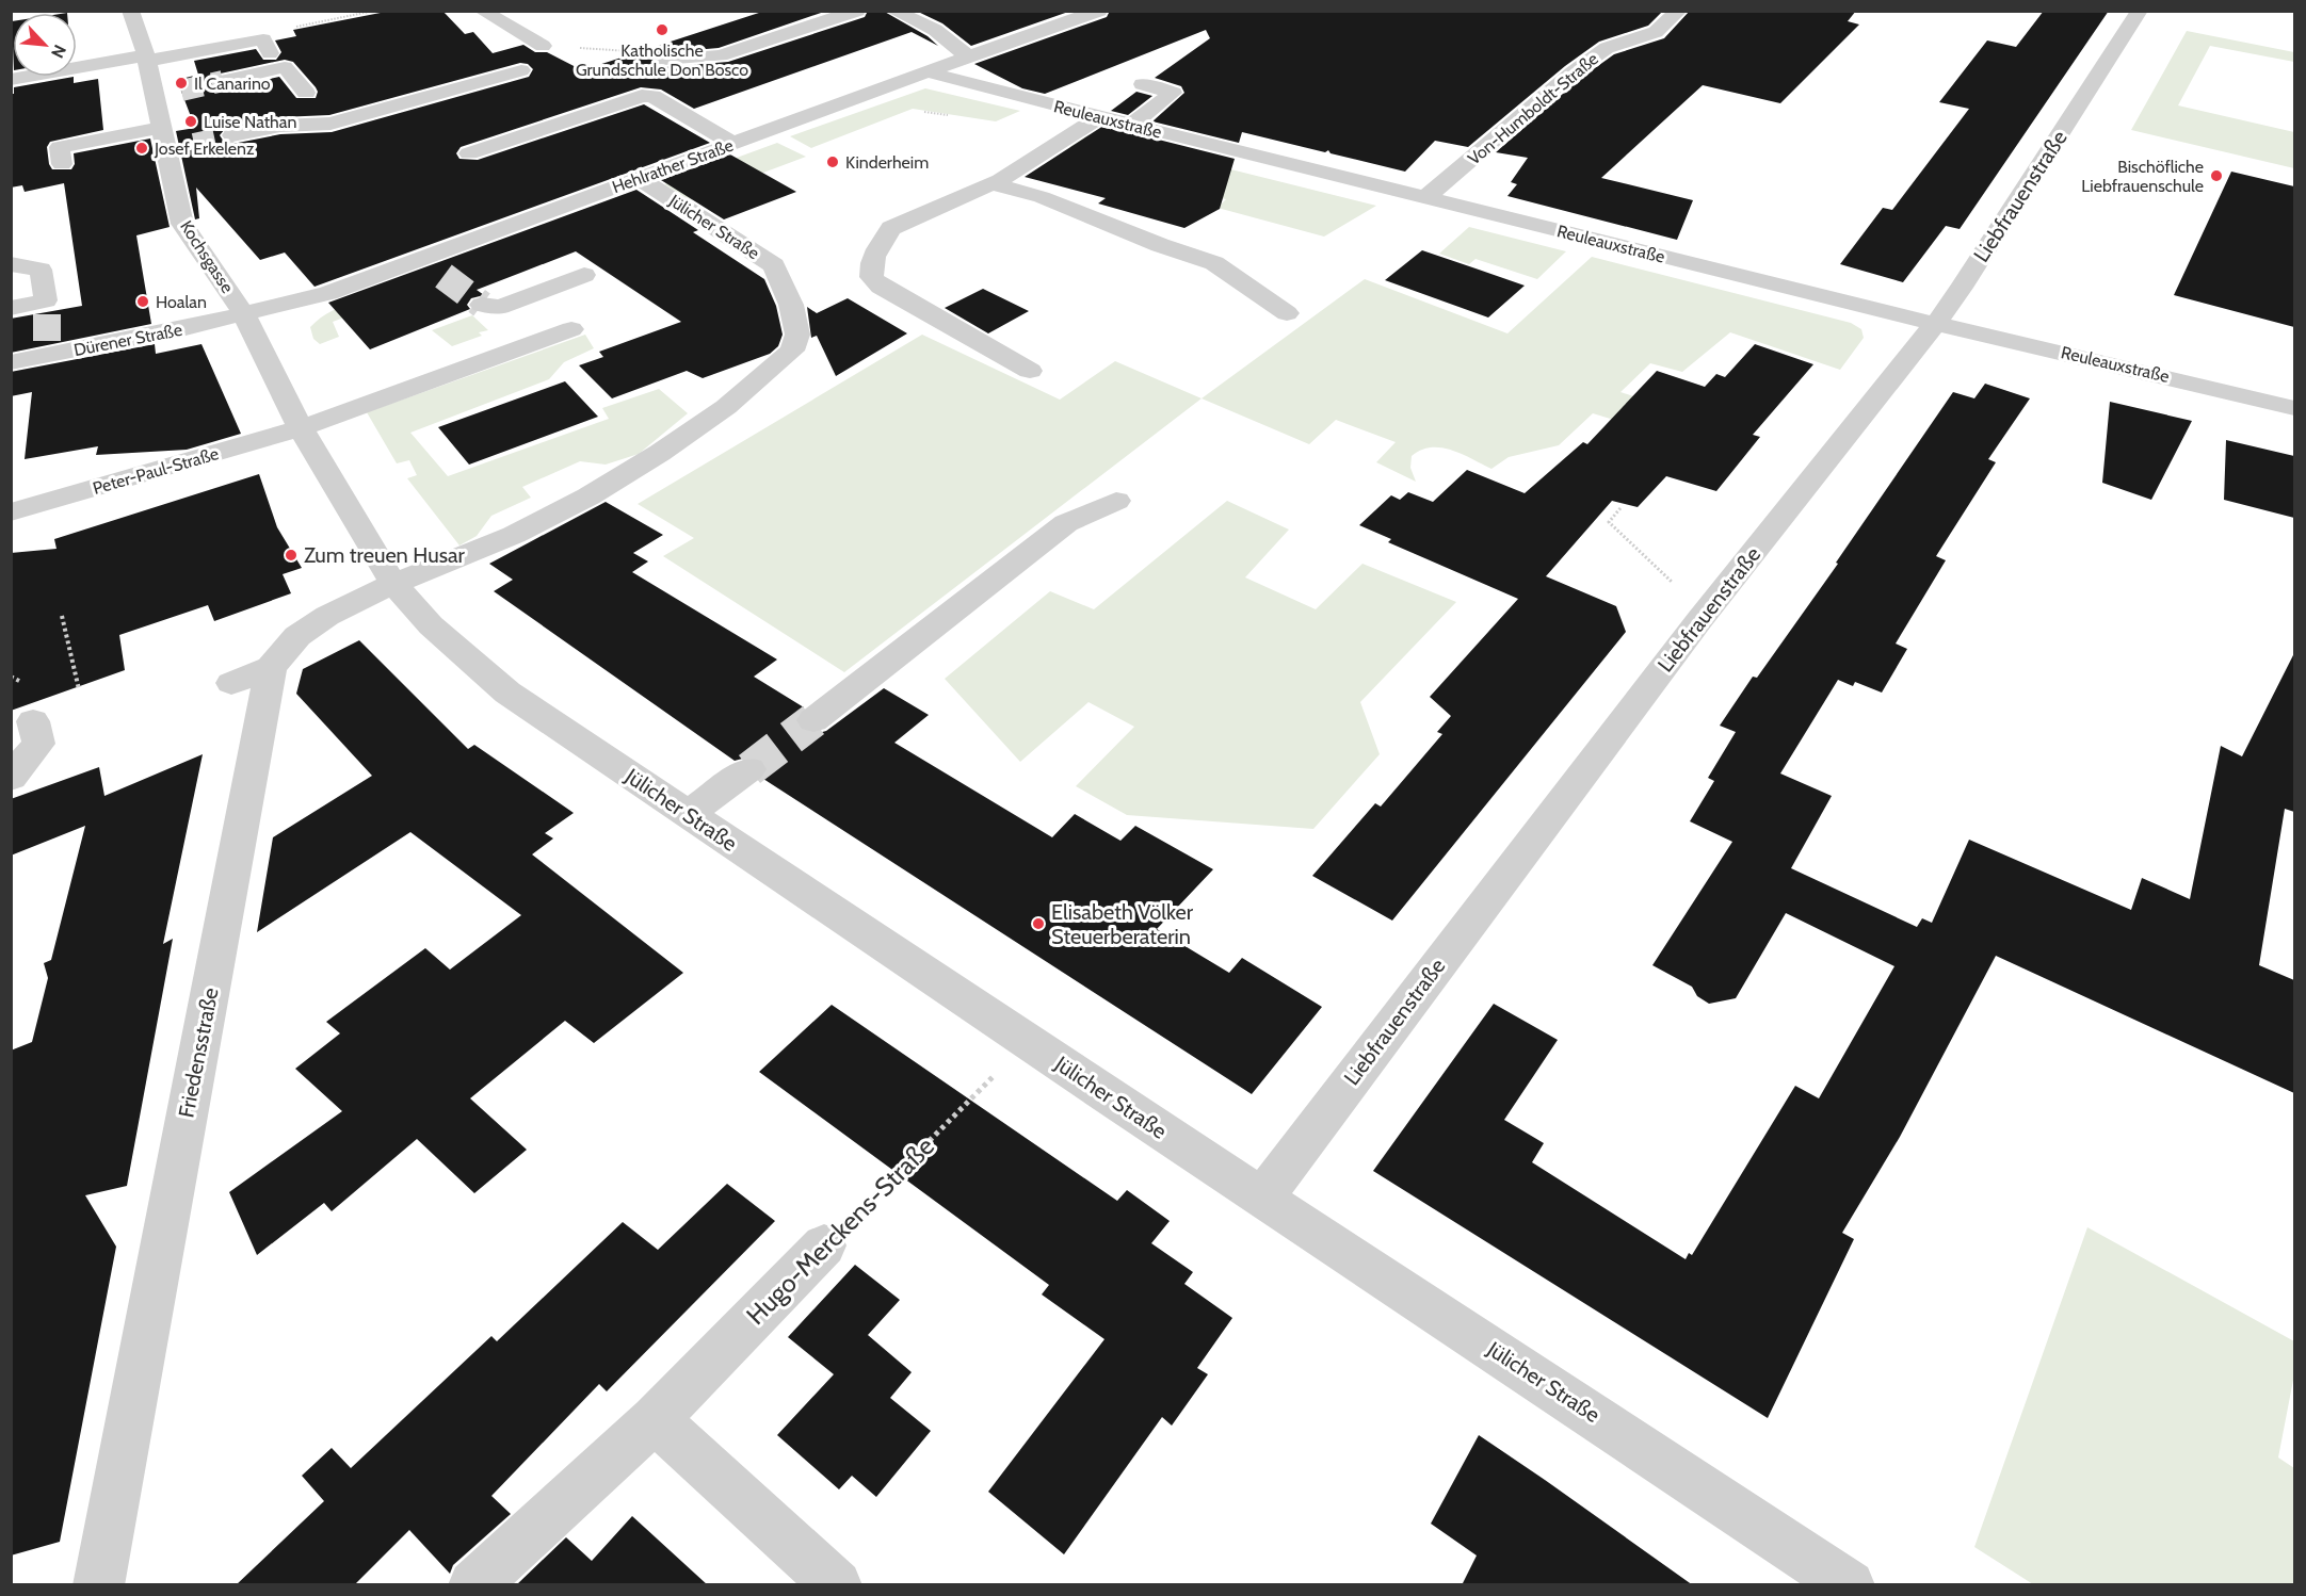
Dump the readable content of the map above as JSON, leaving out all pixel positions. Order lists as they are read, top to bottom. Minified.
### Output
{"streets":{"street":["Von-Humboldt-Straße","Reuleauxstraße","Hehlrather Straße","Liebfrauenstraße","Jülicher Straße","Kochsgasse","Dürener Straße","Peter-Paul-Straße","Friedensstraße","Hugo-Merckens-Straße"]},"crossings":[["Von-Humboldt-Straße","Reuleauxstraße"],["Reuleauxstraße","Hehlrather Straße"],["Reuleauxstraße","Liebfrauenstraße"],["Hehlrather Straße","Jülicher Straße"],["Hehlrather Straße","Kochsgasse"],["Hehlrather Straße","Dürener Straße"],["Liebfrauenstraße","Jülicher Straße"],["Jülicher Straße","Kochsgasse"],["Jülicher Straße","Dürener Straße"],["Jülicher Straße","Peter-Paul-Straße"],["Jülicher Straße","Friedensstraße"],["Jülicher Straße","Hugo-Merckens-Straße"],["Kochsgasse","Dürener Straße"]],"places":["Katholische Grundschule Don Bosco","Il Canarino","Luise Nathan","Josef Erkelenz","Kinderheim","Bischöfliche Liebfrauenschule","Hoalan","Zum treuen Husar","Elisabeth Völker Steuerberaterin"],"north":"bottom right"}
